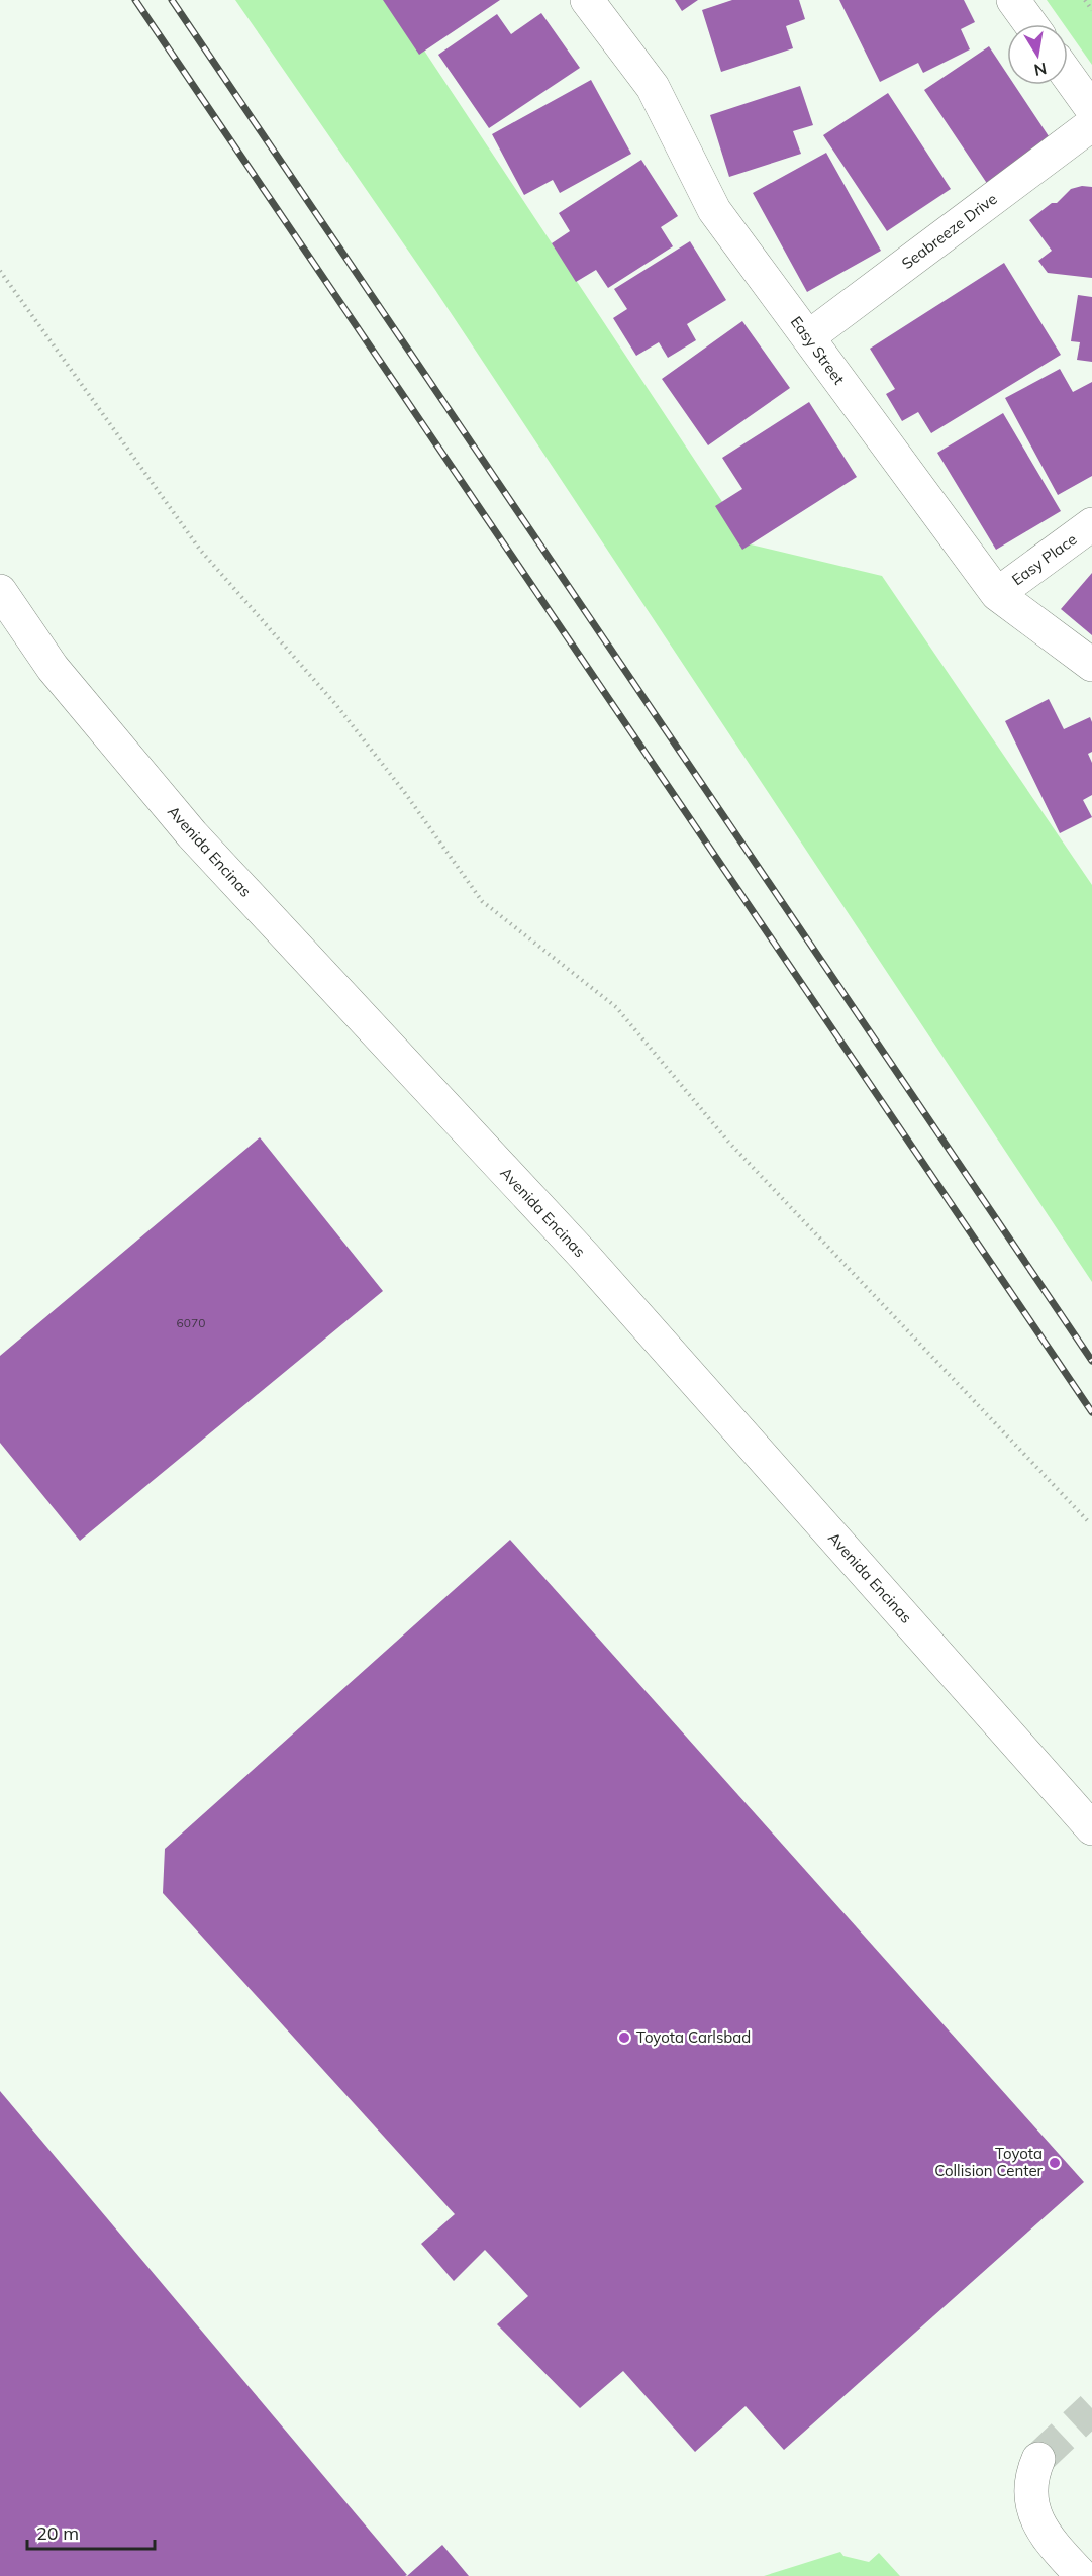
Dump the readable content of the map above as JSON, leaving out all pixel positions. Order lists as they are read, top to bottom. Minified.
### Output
{"streets":{"street":["Seabreeze Drive","Easy Street","Easy Place","Avenida Encinas"]},"crossings":[["Seabreeze Drive","Easy Street"],["Easy Street","Easy Place"]],"places":["Toyota Carlsbad","Toyota Collision Center"],"house_numbers":["6070"],"scale_bar":"20 m","north":"bottom"}
